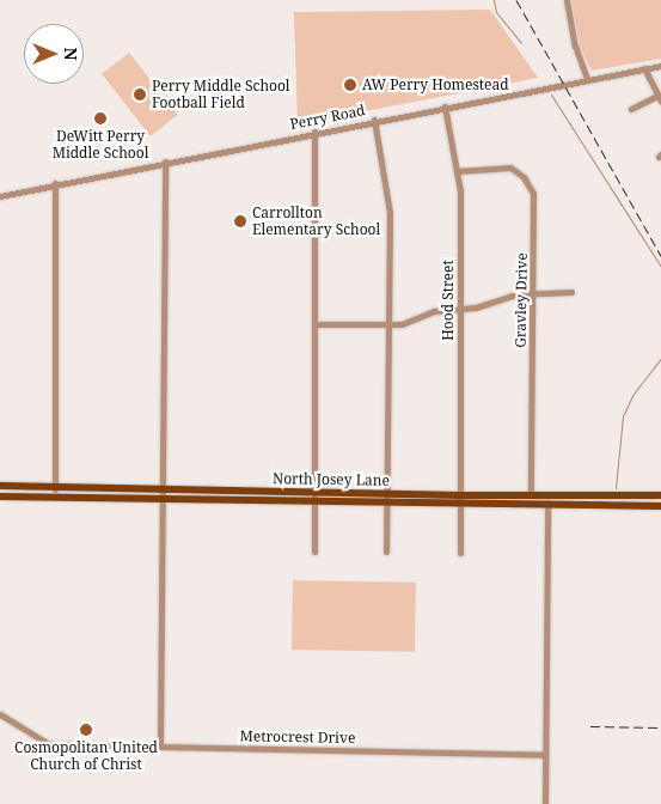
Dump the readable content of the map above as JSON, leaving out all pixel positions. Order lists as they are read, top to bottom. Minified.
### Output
{"streets":{"main road":["North Josey Lane"],"street":["Perry Road","Hood Street","Gravley Drive","Metrocrest Drive"]},"crossings":[["Perry Road","Hood Street"],["Hood Street","Gravley Drive"],["Hood Street","North Josey Lane"],["Gravley Drive","North Josey Lane"]],"places":["AW Perry Homestead","Perry Middle School Football Field","DeWitt Perry Middle School","Carrollton Elementary School","Cosmopolitan United Church of Christ"],"north":"right"}
